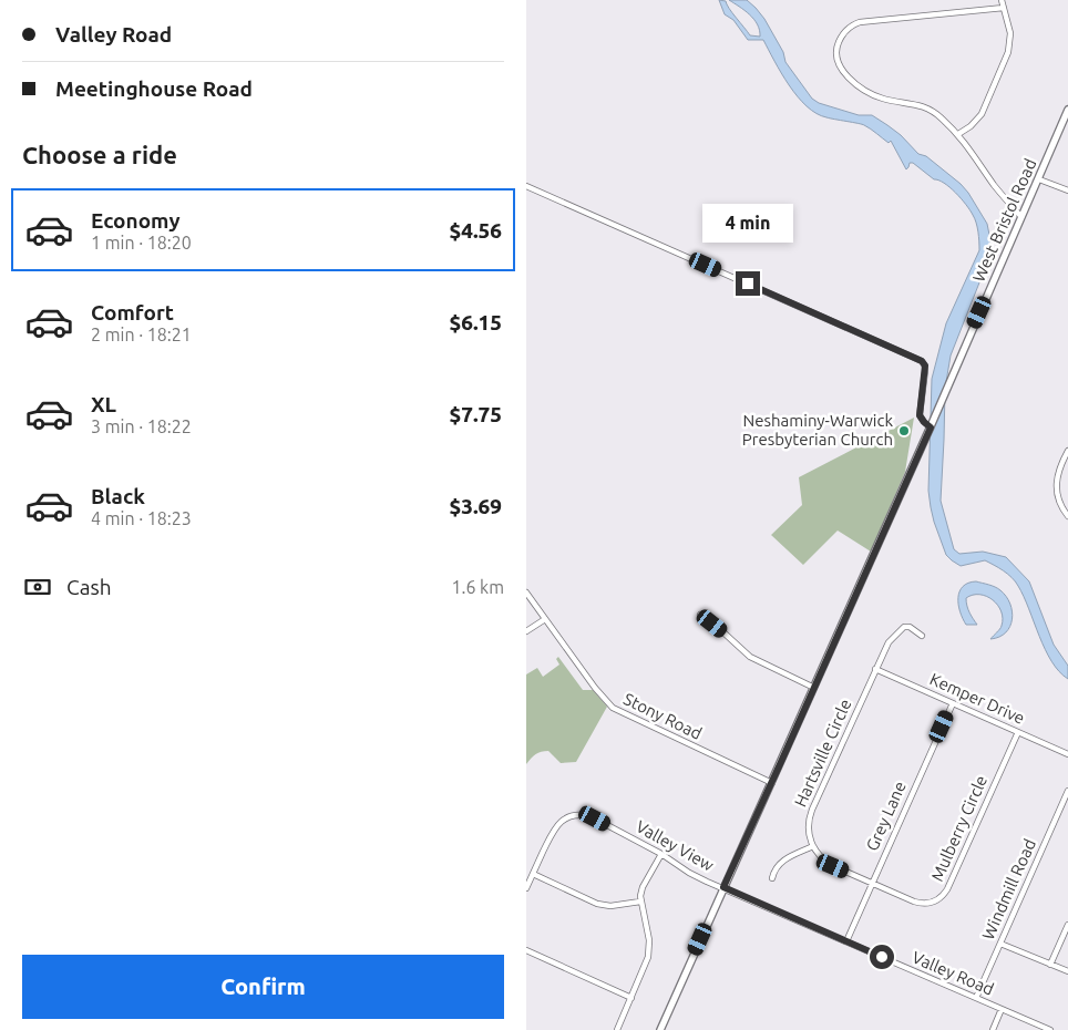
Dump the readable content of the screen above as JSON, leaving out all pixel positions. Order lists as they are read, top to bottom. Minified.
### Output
{"streets":{"main road":["West Bristol Road"],"street":["Kemper Drive","Stony Road","Hartsville Circle","Grey Lane","Mulberry Circle","Valley View","Windmill Road","Valley Road"]},"crossings":[["West Bristol Road","Stony Road"],["West Bristol Road","Valley View"],["West Bristol Road","Valley Road"],["Kemper Drive","Hartsville Circle"],["Kemper Drive","Grey Lane"],["Kemper Drive","Mulberry Circle"],["Grey Lane","Mulberry Circle"],["Grey Lane","Valley Road"],["Valley View","Valley Road"],["Windmill Road","Valley Road"]],"places":["Neshaminy-Warwick Presbyterian Church"],"page":{"banner":["Valley Road","Meetinghouse Road"],"heading":"Choose a ride","list":[{"name":"Economy","note":"1 min · 18:20","value":"$4.56"},{"name":"Comfort","note":"2 min · 18:21","value":"$6.15"},{"name":"XL","note":"3 min · 18:22","value":"$7.75"},{"name":"Black","note":"4 min · 18:23","value":"$3.69"}],"bubble":"4 min","pay":["Cash","1.6 km"],"buttons":"Confirm"}}
